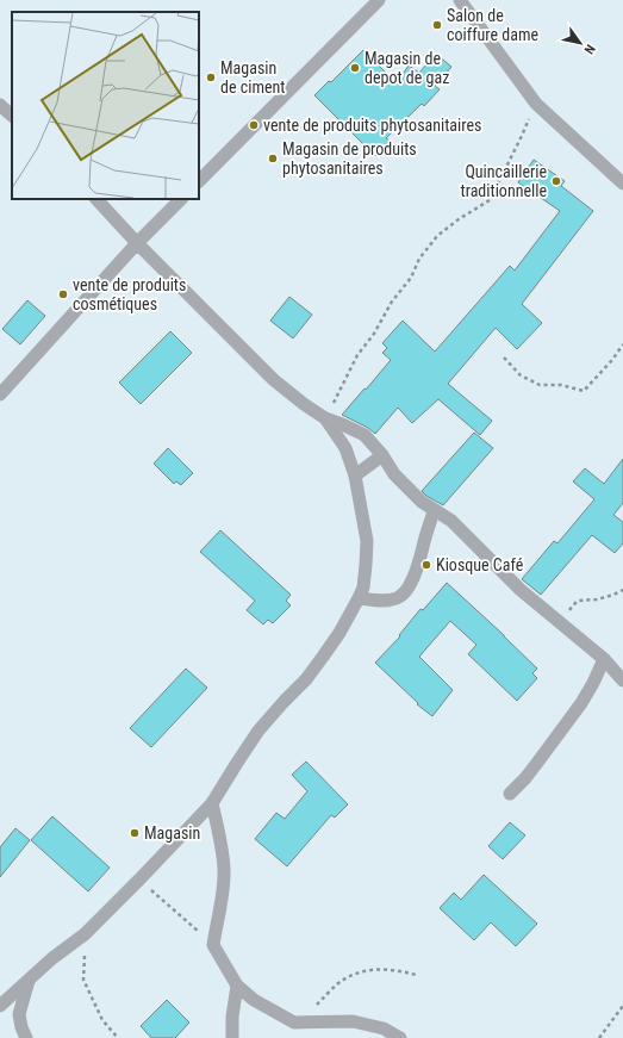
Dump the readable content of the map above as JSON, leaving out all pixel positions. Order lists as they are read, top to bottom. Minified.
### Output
{"places":["Salon de coiffure dame","Magasin de depot de gaz","Magasin de ciment","vente de produits phytosanitaires","Magasin de produits phytosanitaires","Quincaillerie traditionnelle","vente de produits cosmétiques","Kiosque Café","Magasin"],"north":"bottom right"}
